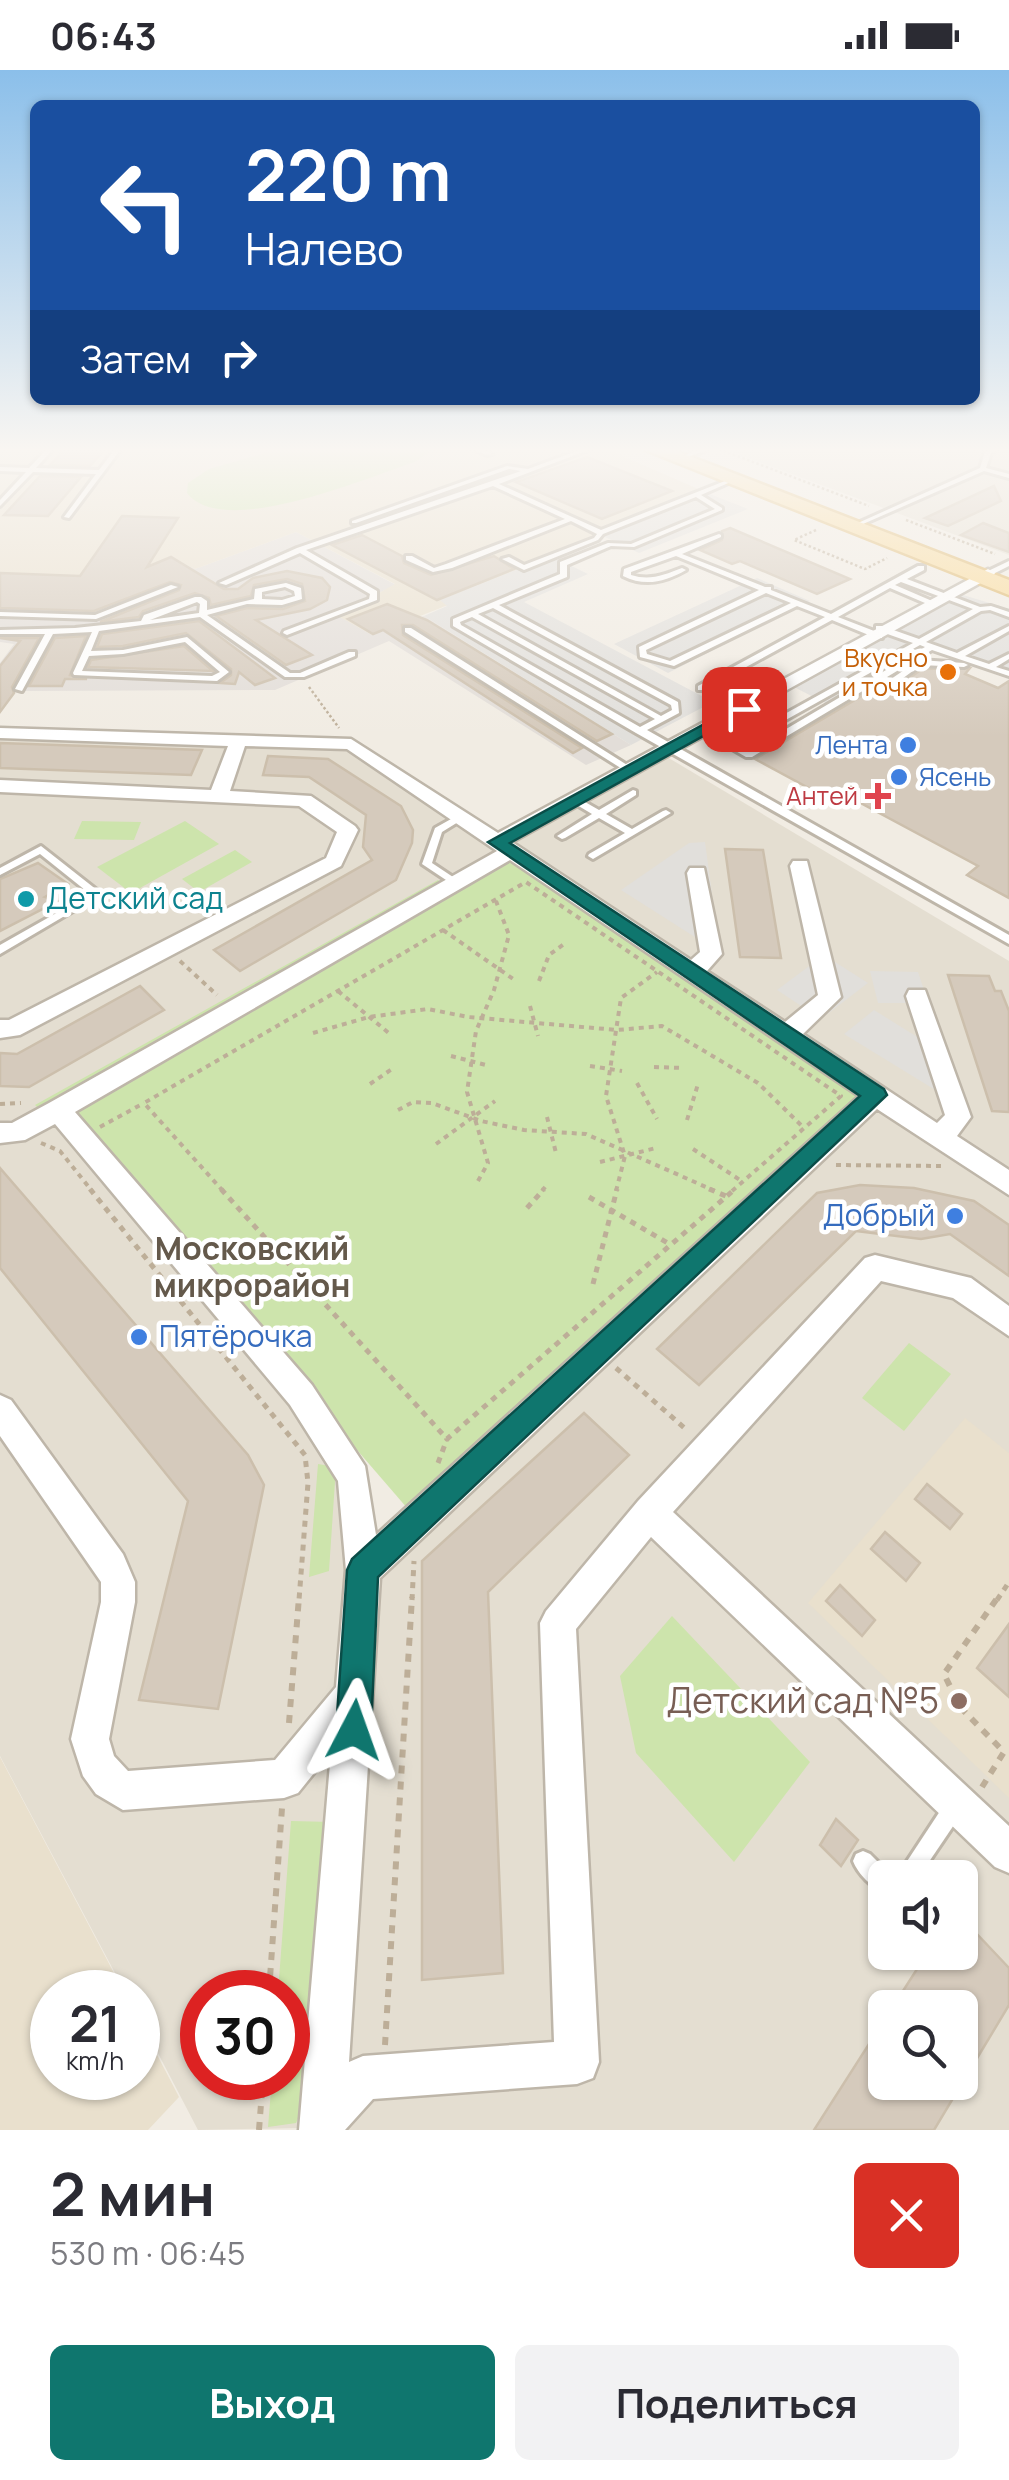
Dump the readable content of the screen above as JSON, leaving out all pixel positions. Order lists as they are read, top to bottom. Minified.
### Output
{"districts":["Московский микрорайон"],"places":{"other":["Вкусно и точка","Лента","Ясень","Детский сад","Добрый","Пятёрочка","Детский сад №5"],"health":["Антей"]},"page":{"status":"06:43","turn":["220 m","Налево"],"then":"Затем","speed":"21 km/h","limit":"30","heading":["2 мин","530 m · 06:45"],"buttons":["Выход","Поделиться"]}}
